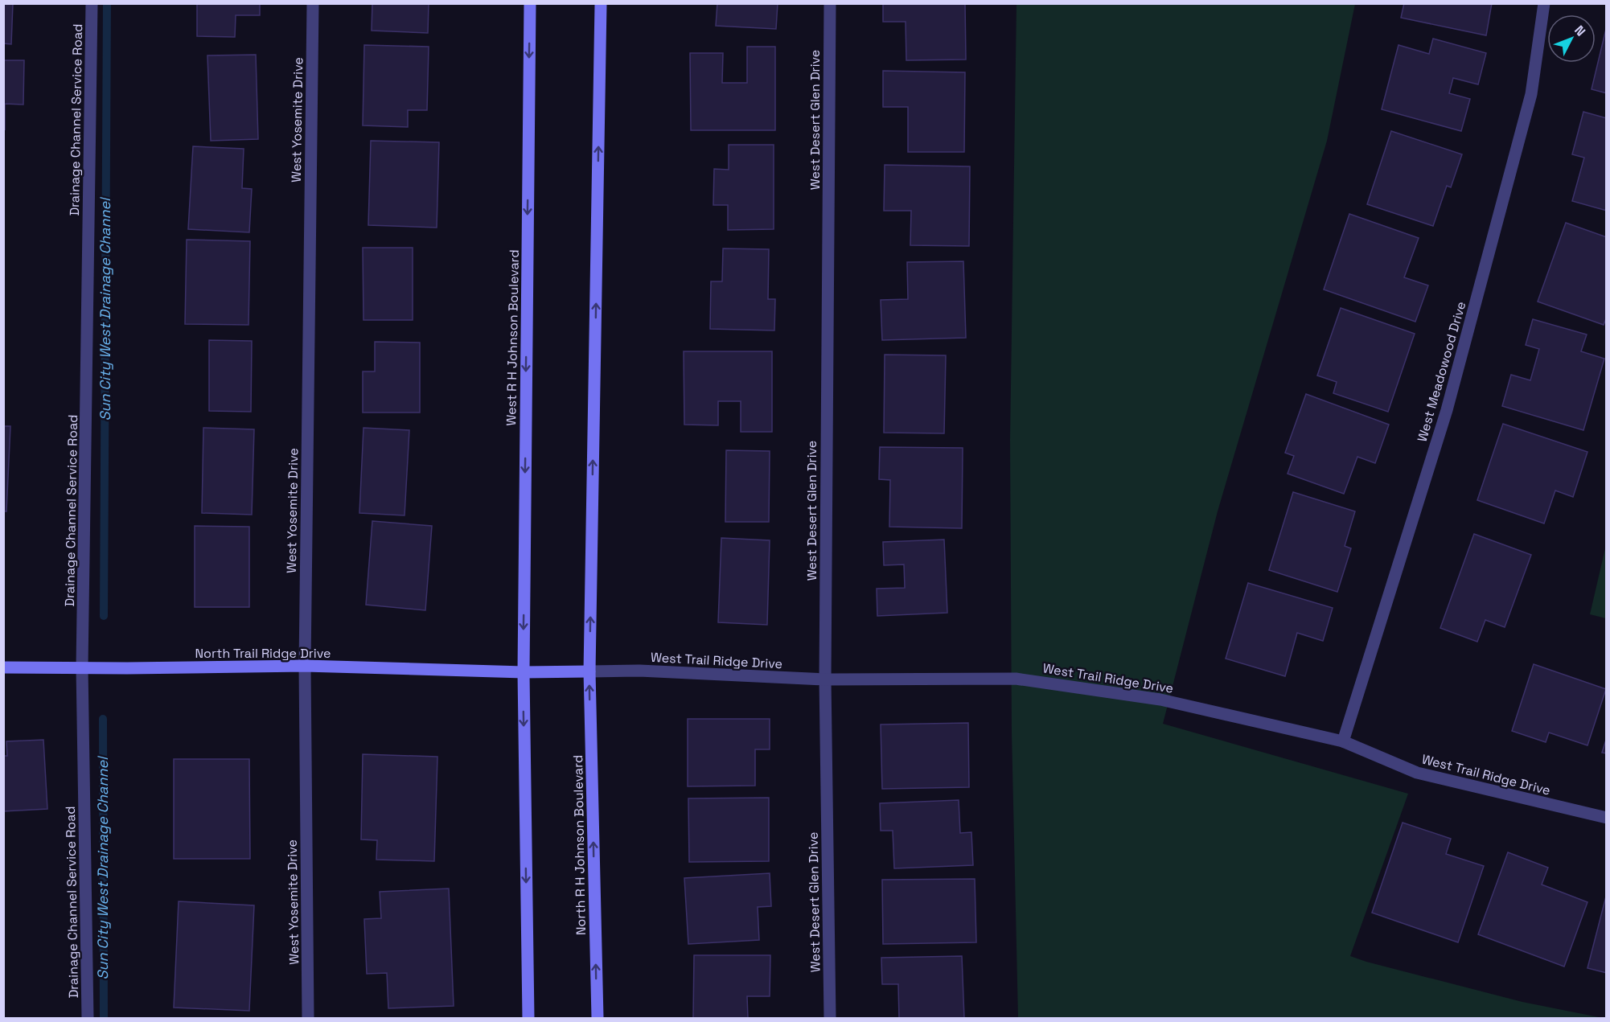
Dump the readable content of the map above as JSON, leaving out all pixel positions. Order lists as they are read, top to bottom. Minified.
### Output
{"streets":{"main road":["West R H Johnson Boulevard","North Trail Ridge Drive","North R H Johnson Boulevard"],"street":["Drainage Channel Service Road","West Yosemite Drive","West Desert Glen Drive","West Meadowood Drive","West Trail Ridge Drive"]},"crossings":[["Drainage Channel Service Road","North Trail Ridge Drive"],["West Yosemite Drive","North Trail Ridge Drive"],["West Desert Glen Drive","West Trail Ridge Drive"],["West R H Johnson Boulevard","North Trail Ridge Drive"],["West Meadowood Drive","West Trail Ridge Drive"],["North Trail Ridge Drive","West Trail Ridge Drive"],["North Trail Ridge Drive","North R H Johnson Boulevard"],["West Trail Ridge Drive","North R H Johnson Boulevard"]],"water":["Sun City West Drainage Channel"],"north":"top right"}
